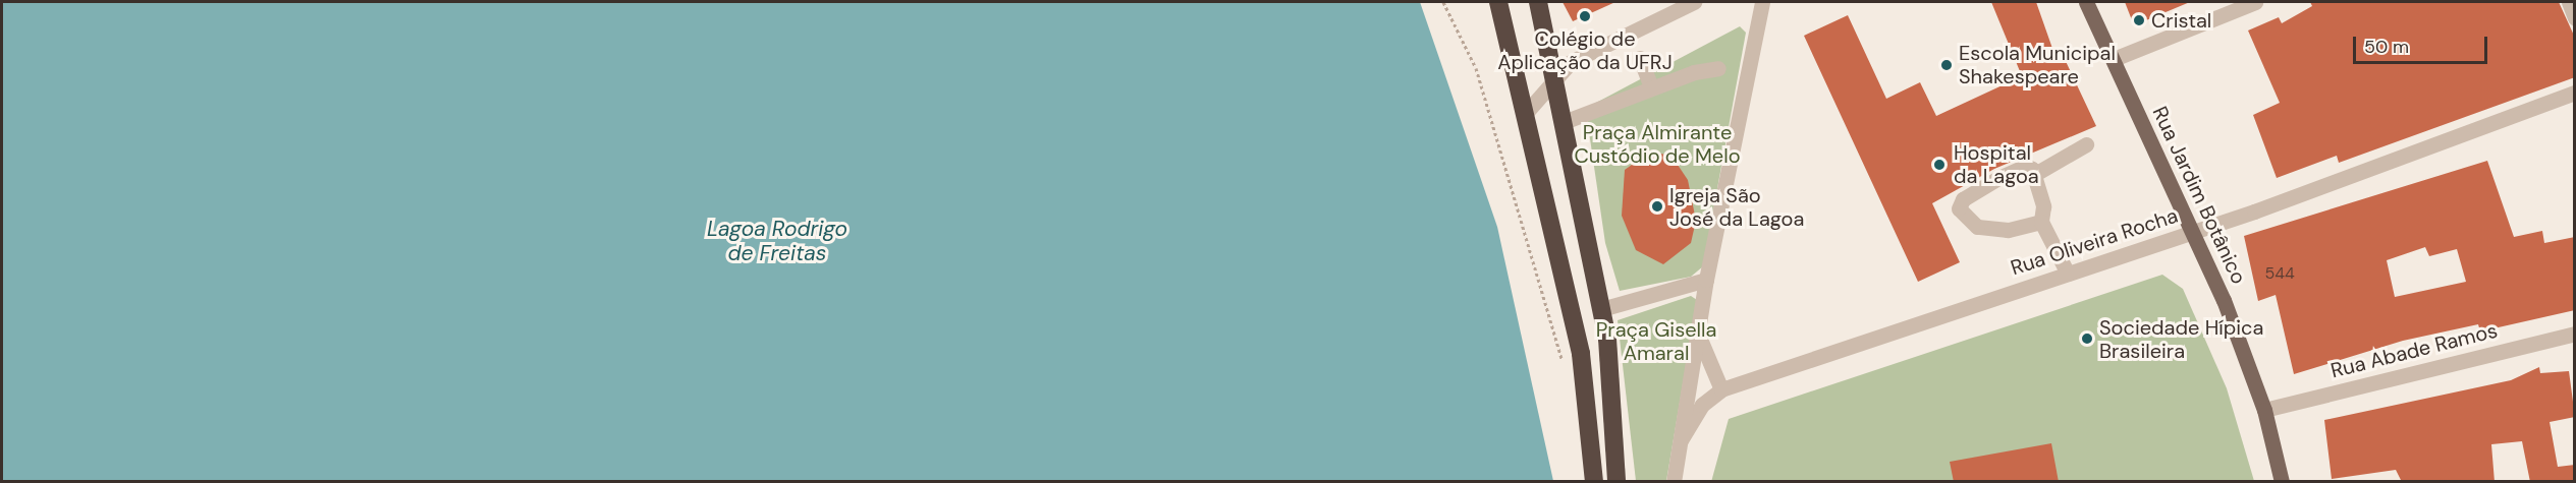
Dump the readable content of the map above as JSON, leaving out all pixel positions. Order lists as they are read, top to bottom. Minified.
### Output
{"streets":{"main road":["Rua Jardim Botânico"],"street":["Rua Oliveira Rocha","Rua Abade Ramos"]},"crossings":[["Rua Jardim Botânico","Rua Oliveira Rocha"],["Rua Jardim Botânico","Rua Abade Ramos"]],"water":["Lagoa Rodrigo de Freitas"],"parks":["Praça Almirante Custódio de Melo","Praça Gisella Amaral"],"places":["Colégio de Aplicação da UFRJ","Cristal","Escola Municipal Shakespeare","Hospital da Lagoa","Igreja São José da Lagoa","Sociedade Hípica Brasileira"],"house_numbers":["544"],"scale_bar":"50 m"}
